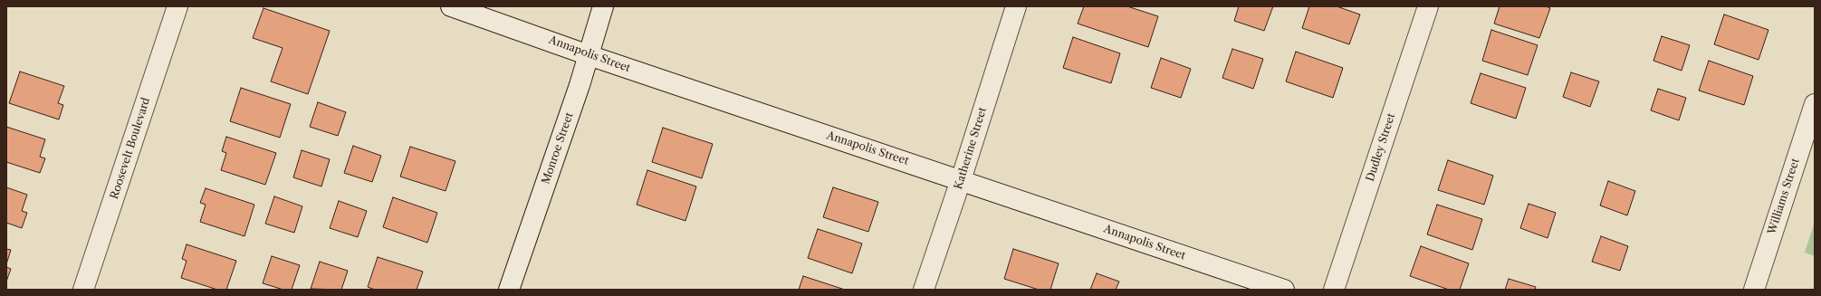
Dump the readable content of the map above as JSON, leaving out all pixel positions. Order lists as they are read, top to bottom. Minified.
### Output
{"streets":{"street":["Annapolis Street","Dudley Street","Roosevelt Boulevard","Monroe Street","Katherine Street","Williams Street"]},"crossings":[["Annapolis Street","Monroe Street"],["Annapolis Street","Katherine Street"]]}
